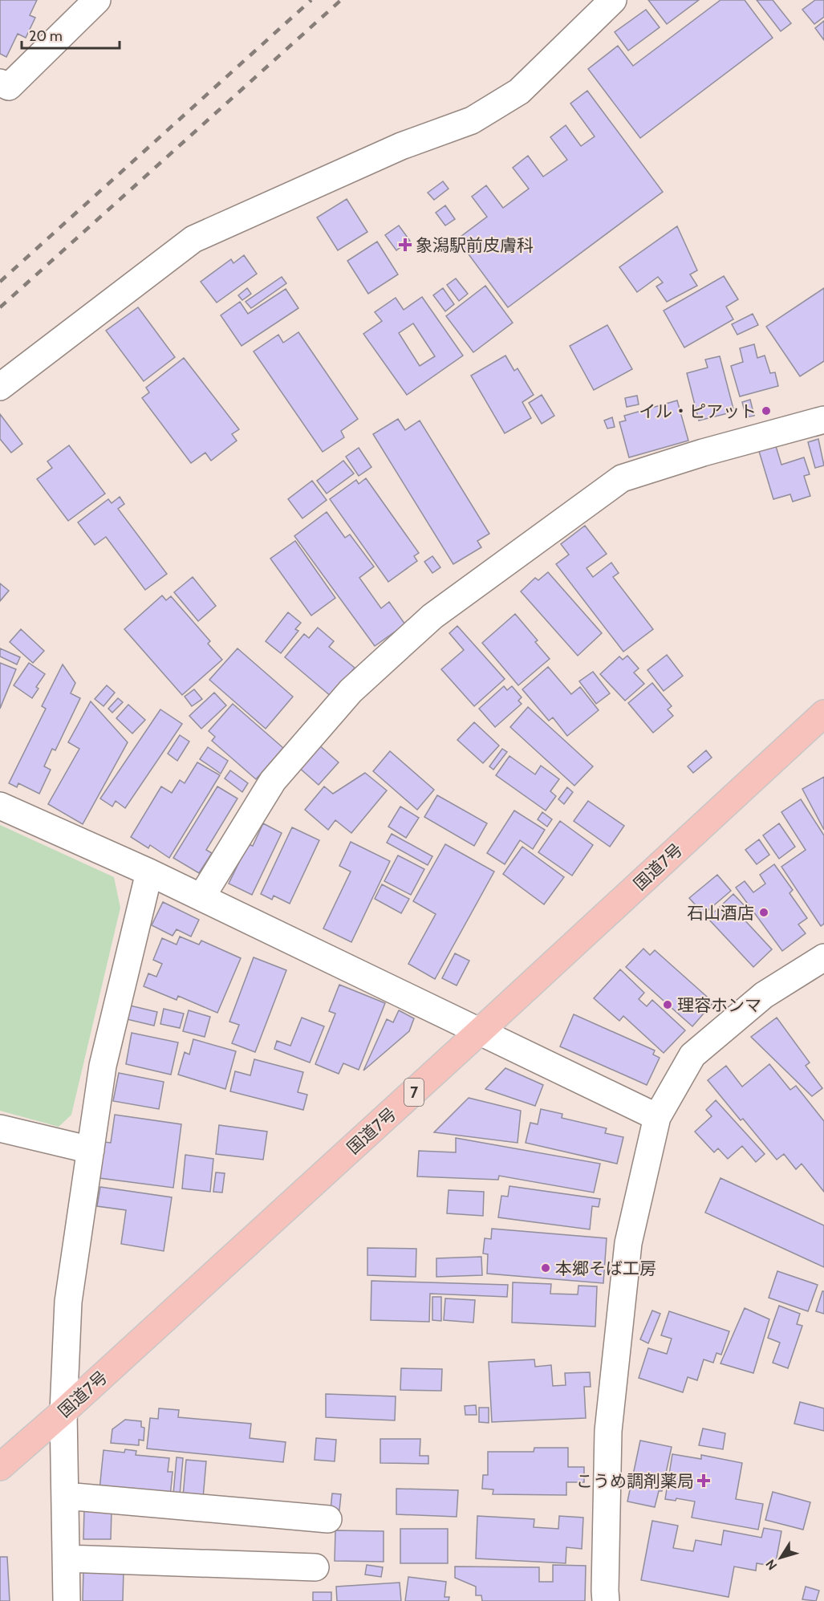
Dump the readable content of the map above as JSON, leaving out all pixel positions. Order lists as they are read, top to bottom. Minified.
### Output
{"streets":{"highway":["国道7号","7"]},"places":{"health":["象潟駅前皮膚科","こうめ調剤薬局"],"other":["イル・ピアット","石山酒店","理容ホンマ","本郷そば工房"]},"scale_bar":"20 m","north":"bottom left"}
